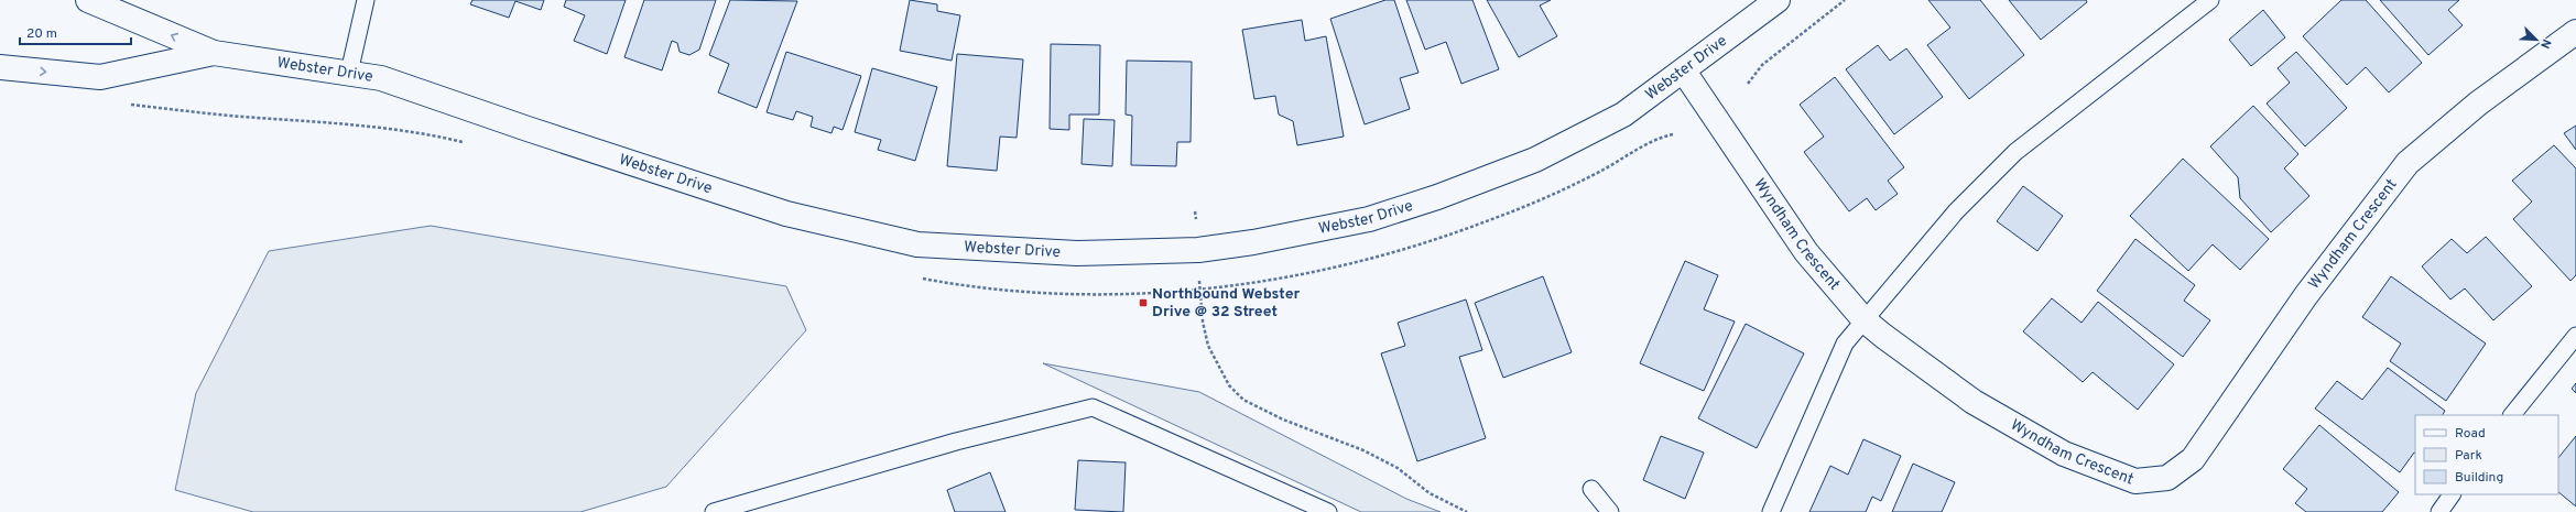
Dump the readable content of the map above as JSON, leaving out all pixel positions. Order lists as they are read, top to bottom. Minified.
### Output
{"streets":{"street":["Webster Drive","Wyndham Crescent"]},"crossings":[["Webster Drive","Wyndham Crescent"]],"places":{"transit":["Northbound Webster Drive @ 32 Street"]},"legend":["Road","Park","Building"],"scale_bar":"20 m","north":"bottom right"}
